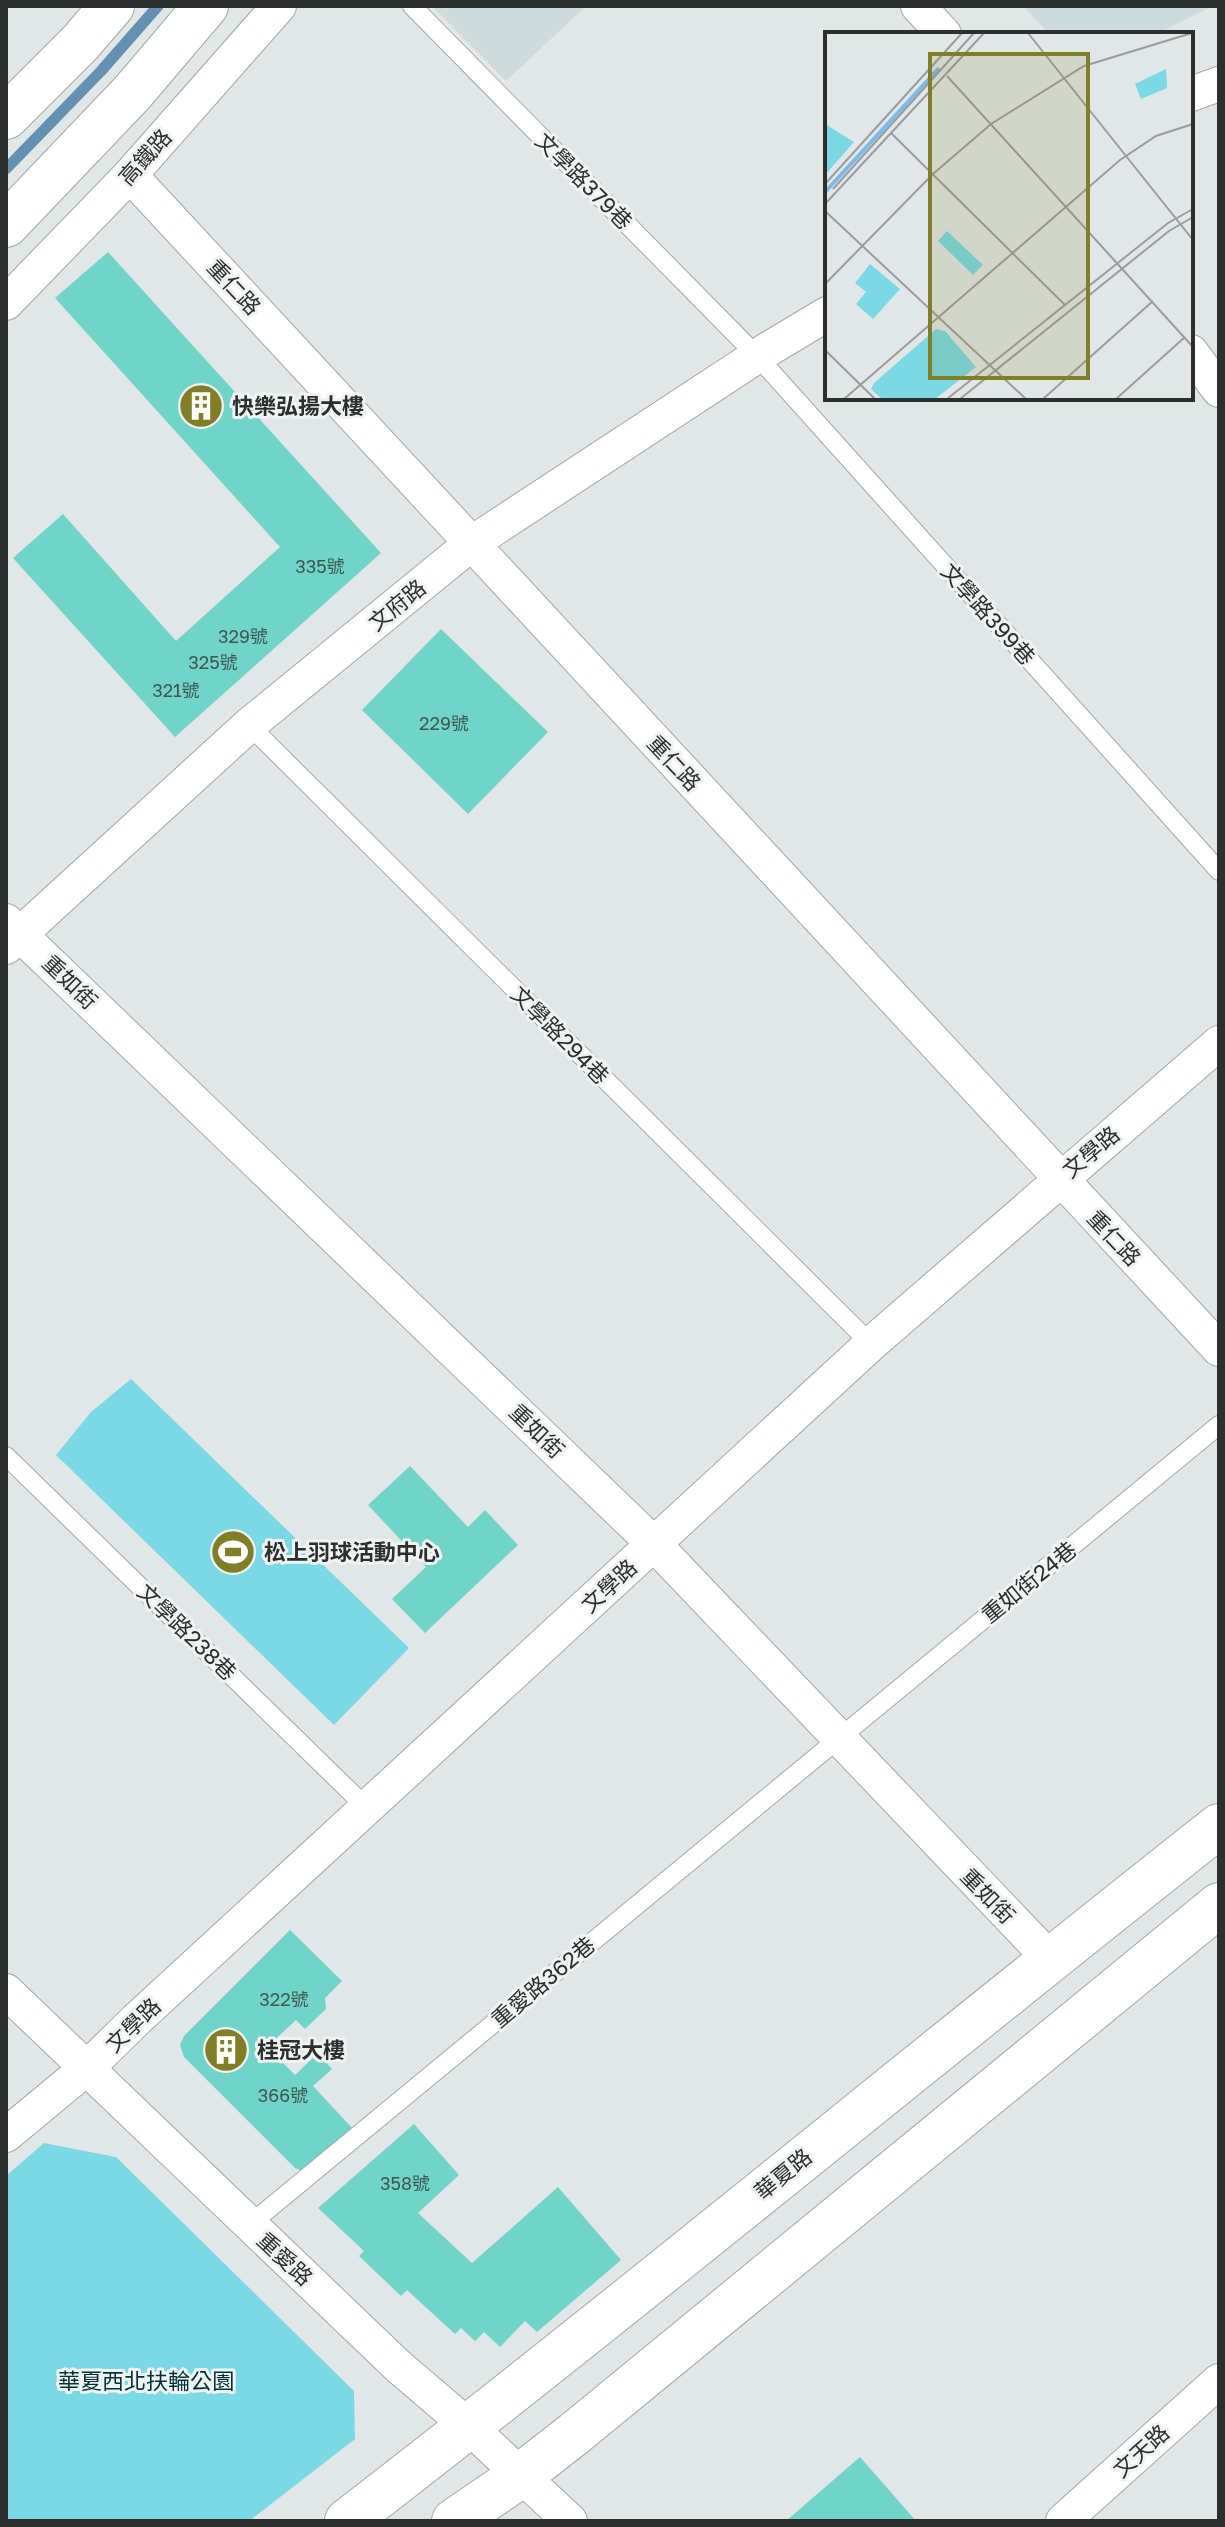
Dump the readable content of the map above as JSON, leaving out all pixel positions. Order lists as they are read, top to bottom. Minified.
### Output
{"streets":{"street":["高鐵路","重仁路","文府路","重如街","文學路","華夏路","重愛路","文天路"],"lane":["文學路379巷","文學路399巷","文學路294巷","重如街24巷","文學路238巷","重愛路362巷"]},"crossings":[["高鐵路","重仁路"],["文學路379巷","文府路"],["文學路379巷","文學路399巷"],["重仁路","文府路"],["重仁路","文學路"],["文府路","文學路399巷"],["文府路","重如街"],["文府路","文學路294巷"],["重如街","文學路"],["重如街","重如街24巷"],["重如街","重愛路362巷"],["重如街","華夏路"],["文學路294巷","文學路"],["文學路","文學路238巷"],["文學路","重愛路"],["重如街24巷","重愛路362巷"],["重愛路362巷","重愛路"],["華夏路","重愛路"]],"parks":["華夏西北扶輪公園"],"places":{"building":["快樂弘揚大樓","桂冠大樓"],"sports":["松上羽球活動中心"]},"house_numbers":["335號","329號","325號","321號","229號","322號","366號","358號"]}
